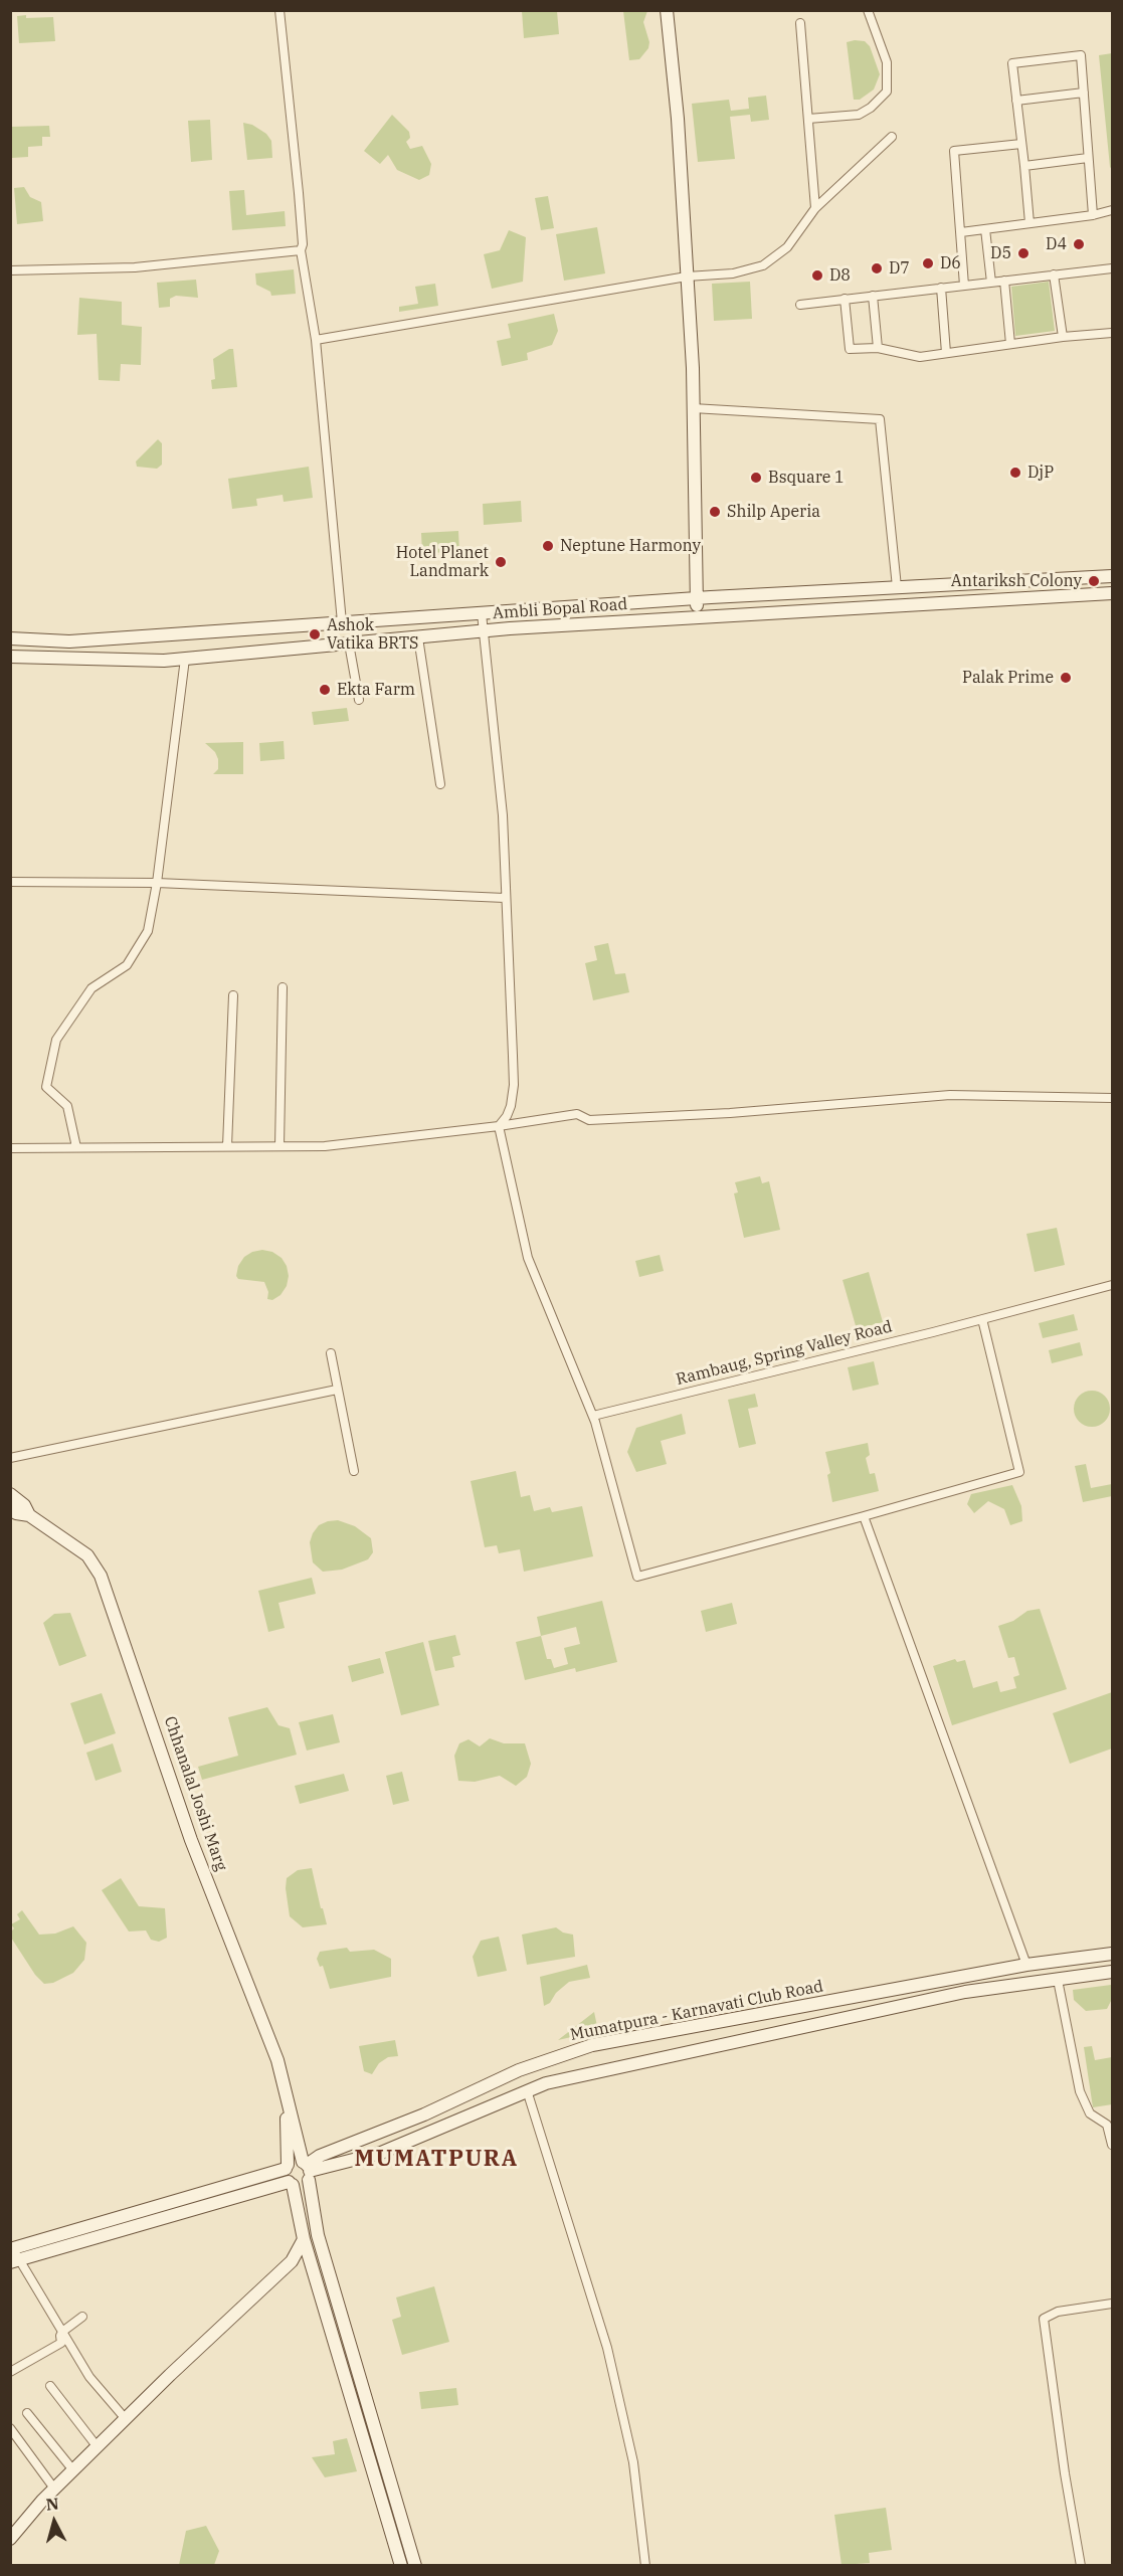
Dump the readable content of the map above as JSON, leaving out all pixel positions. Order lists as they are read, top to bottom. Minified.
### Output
{"streets":{"street":["Ambli Bopal Road","Rambaug, Spring Valley Road","Chhanalal Joshi Marg","Mumatpura - Karnavati Club Road"]},"crossings":[["Chhanalal Joshi Marg","Mumatpura - Karnavati Club Road"]],"districts":["MUMATPURA"],"places":["D4","D5","D6","D7","D8","DjP","Bsquare 1","Shilp Aperia","Neptune Harmony","Hotel Planet Landmark","Antariksh Colony","Ashok Vatika BRTS","Palak Prime","Ekta Farm"],"north":"top"}
